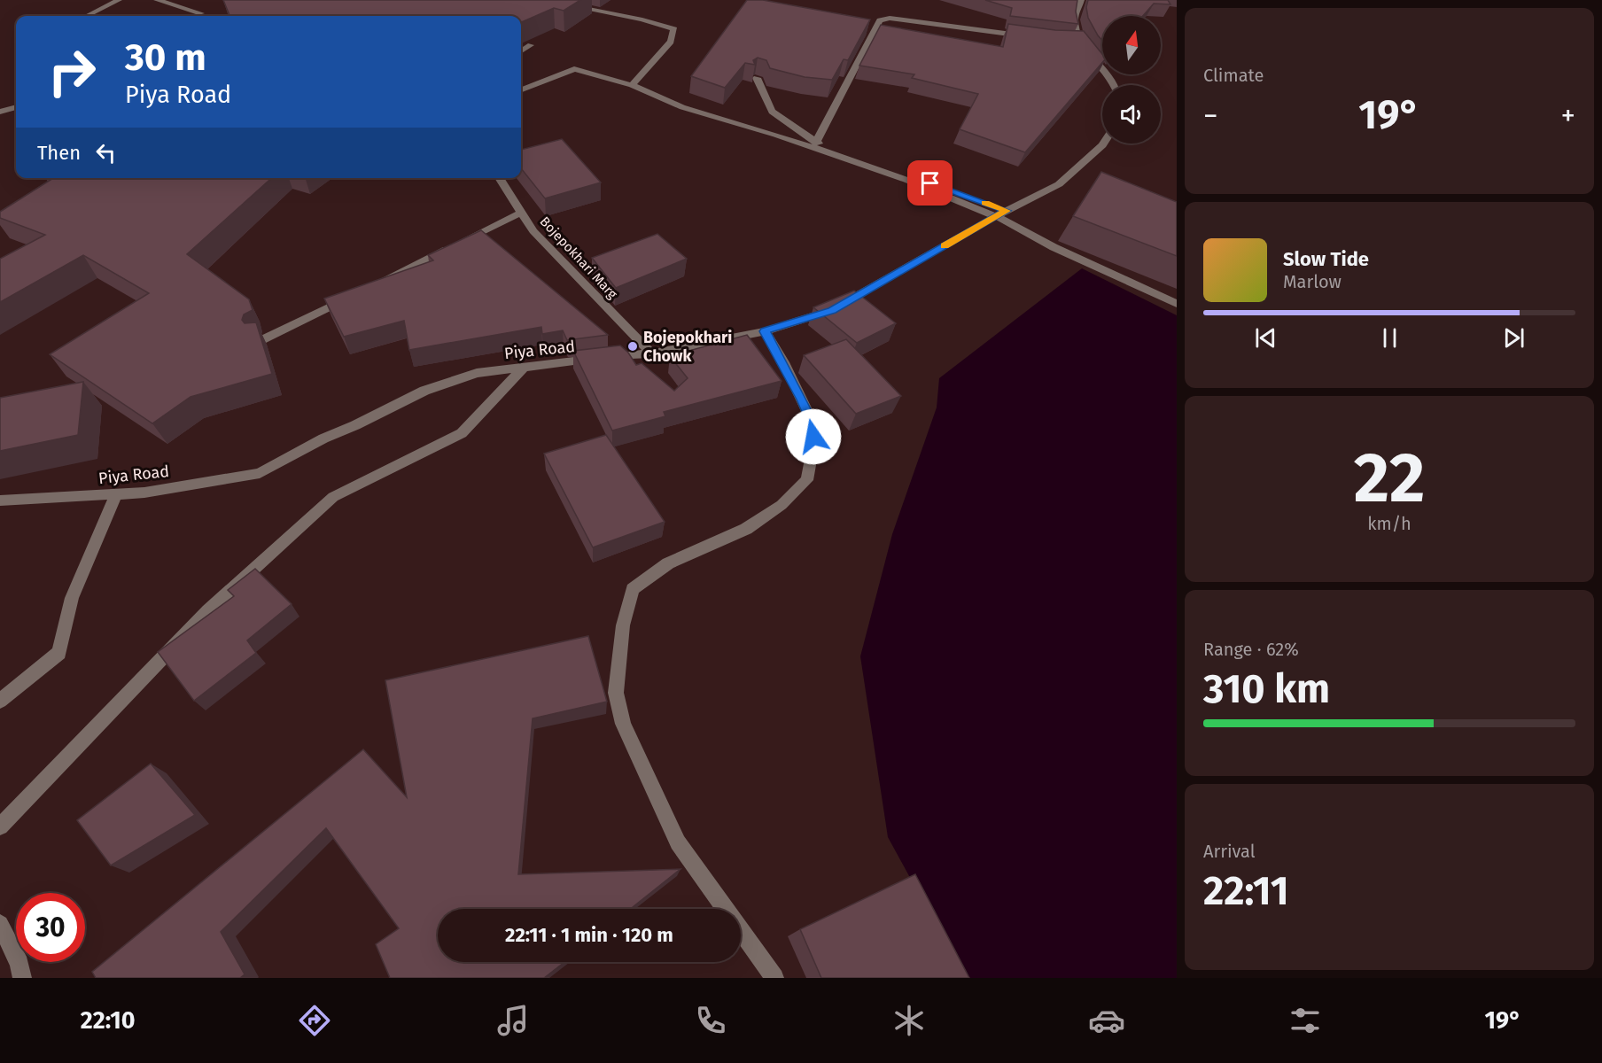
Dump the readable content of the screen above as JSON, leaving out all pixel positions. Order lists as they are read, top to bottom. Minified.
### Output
{"streets":{"street":["Bojepokhari Marg","Piya Road"]},"crossings":[["Bojepokhari Marg","Piya Road"]],"places":["Bojepokhari Chowk"],"north":"top","page":{"tile":["Climate",["22","km/h"],["Range · 62%","310 km"],["Arrival","22:11"]],"turn":["30 m","Piya Road"],"heat":["−","19°","+"],"then":"Then","song":["Slow Tide","Marlow"],"limit":"30","trip":"22:11 · 1 min · 120 m","tabs":["22:10","19°"]}}
